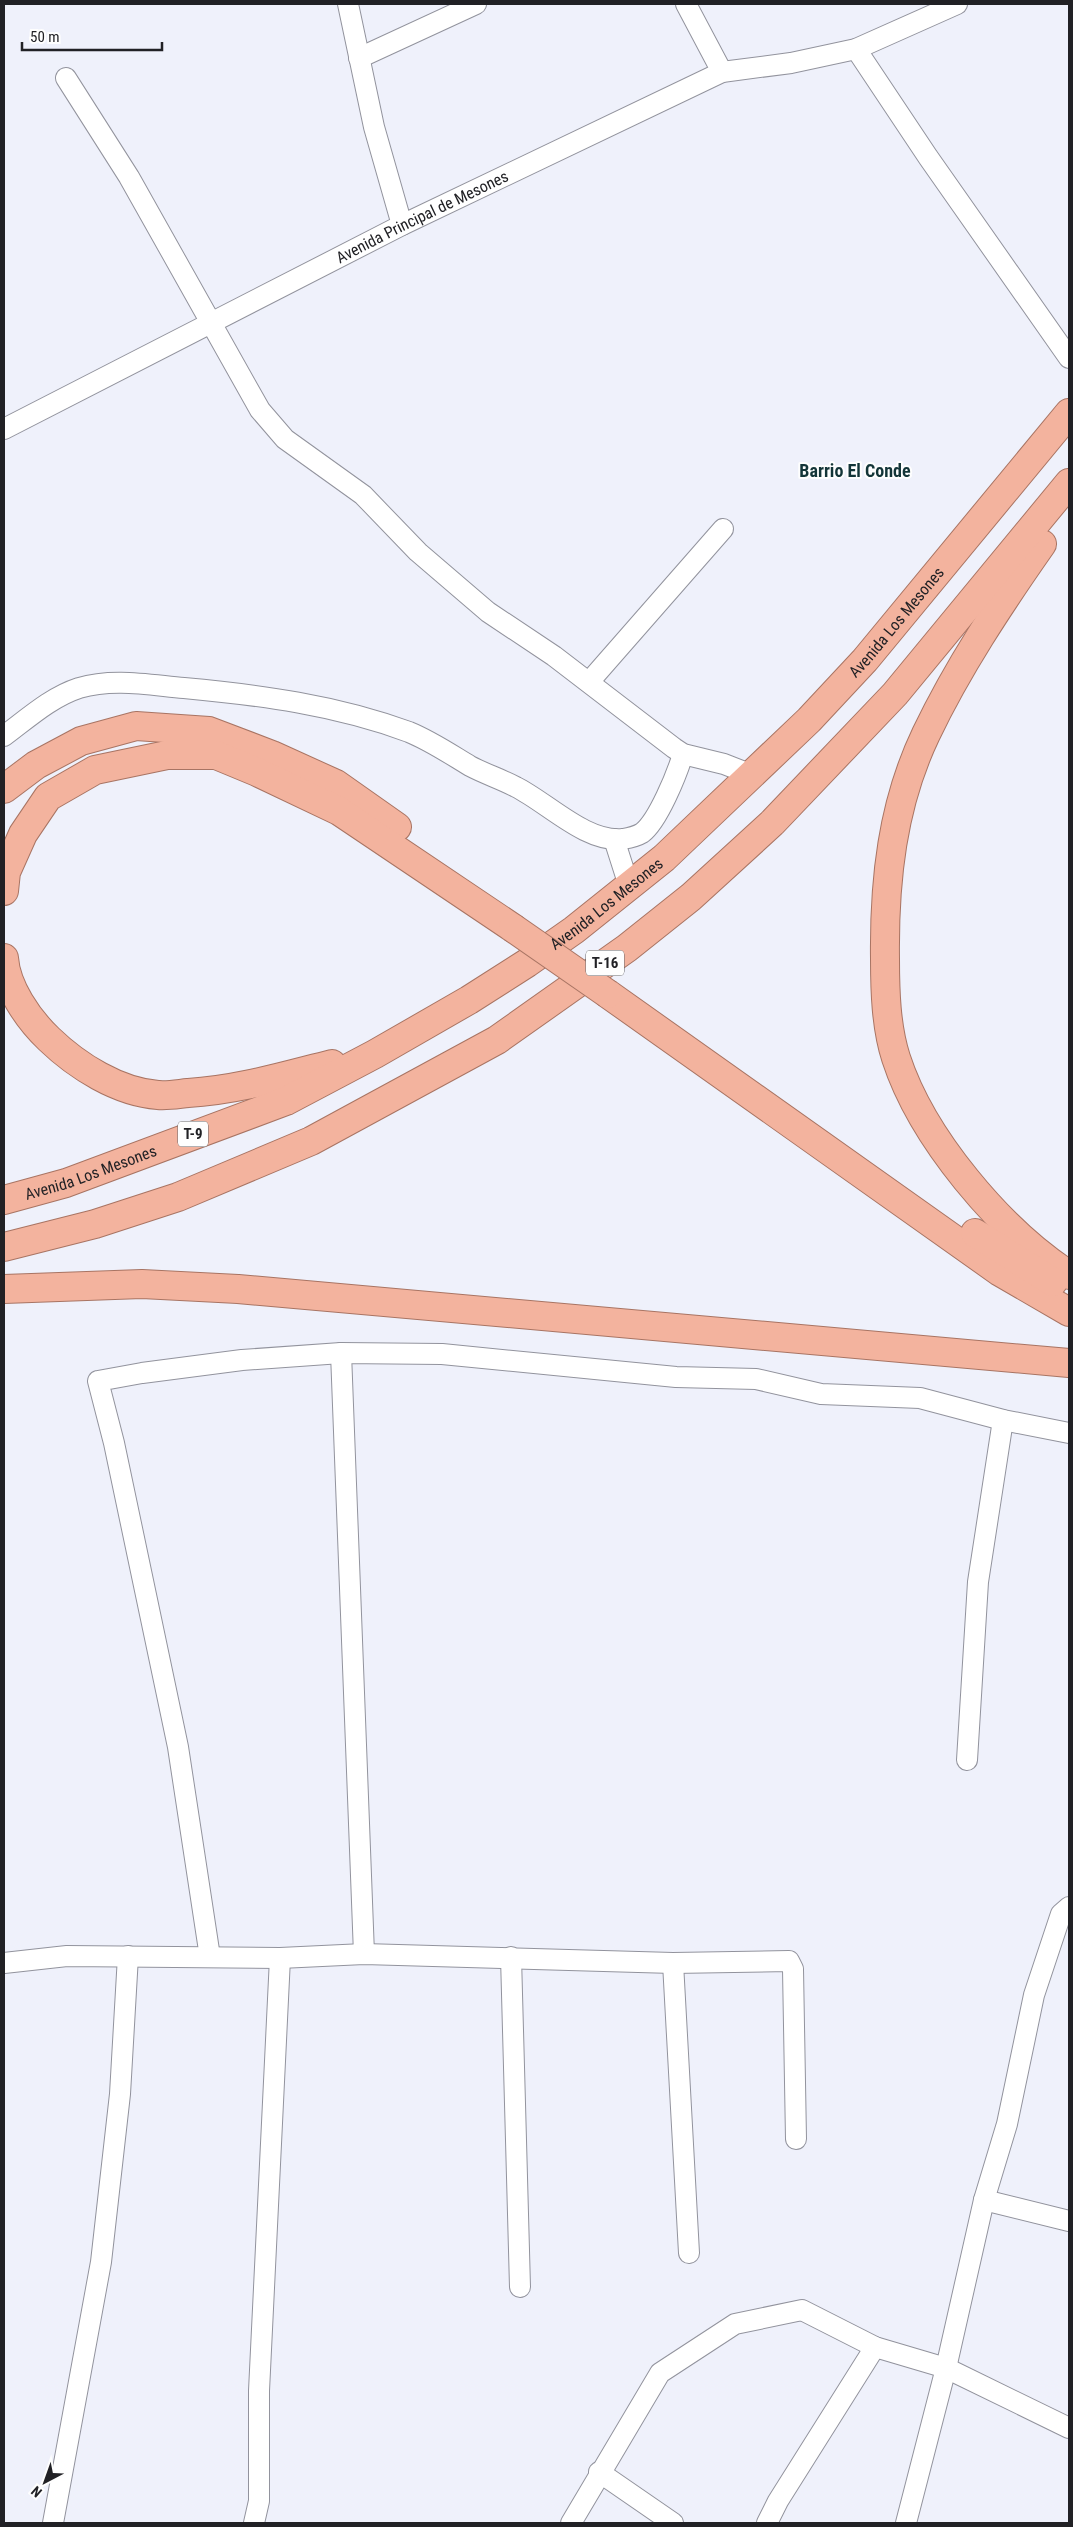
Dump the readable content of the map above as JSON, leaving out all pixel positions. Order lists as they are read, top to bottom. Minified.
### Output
{"streets":{"highway":["Avenida Los Mesones","T-16","T-9"],"street":["Avenida Principal de Mesones"]},"districts":["Barrio El Conde"],"scale_bar":"50 m","north":"bottom left"}
